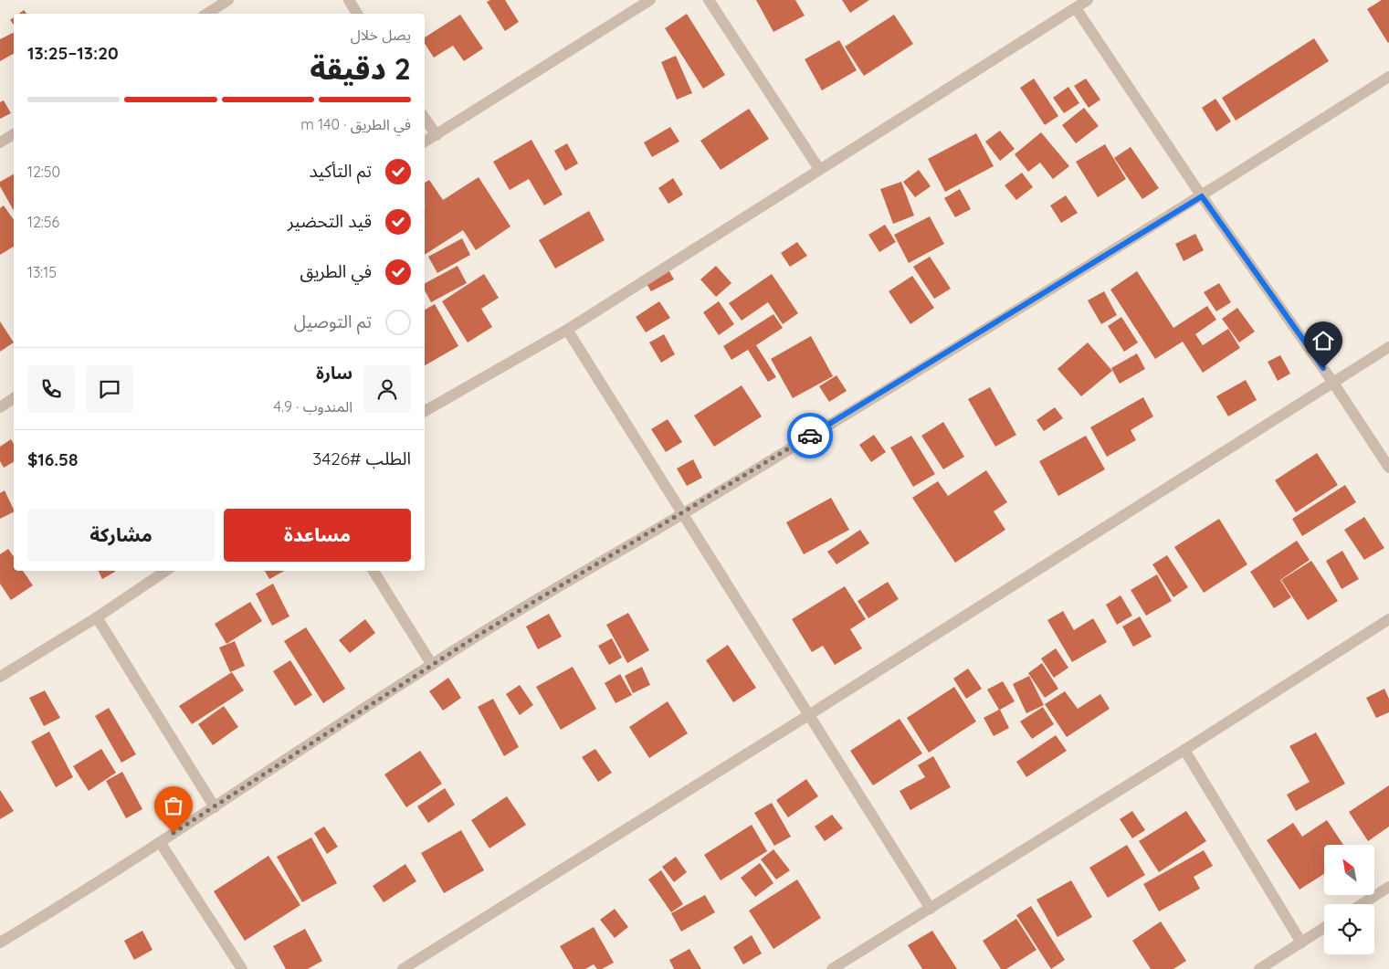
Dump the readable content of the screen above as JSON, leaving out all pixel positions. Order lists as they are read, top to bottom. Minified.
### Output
{"north":"top left","page":{"heading":["2 دقيقة","يصل خلال","13:20–13:25"],"panel":["سارة","المندوب · 4.9","الطلب #3426","$16.58"],"bar":"في الطريق · 140 m","list":[["تم التأكيد","12:50"],["قيد التحضير","12:56"],["في الطريق","13:15"],"تم التوصيل"],"buttons":["مساعدة","مشاركة"]}}
